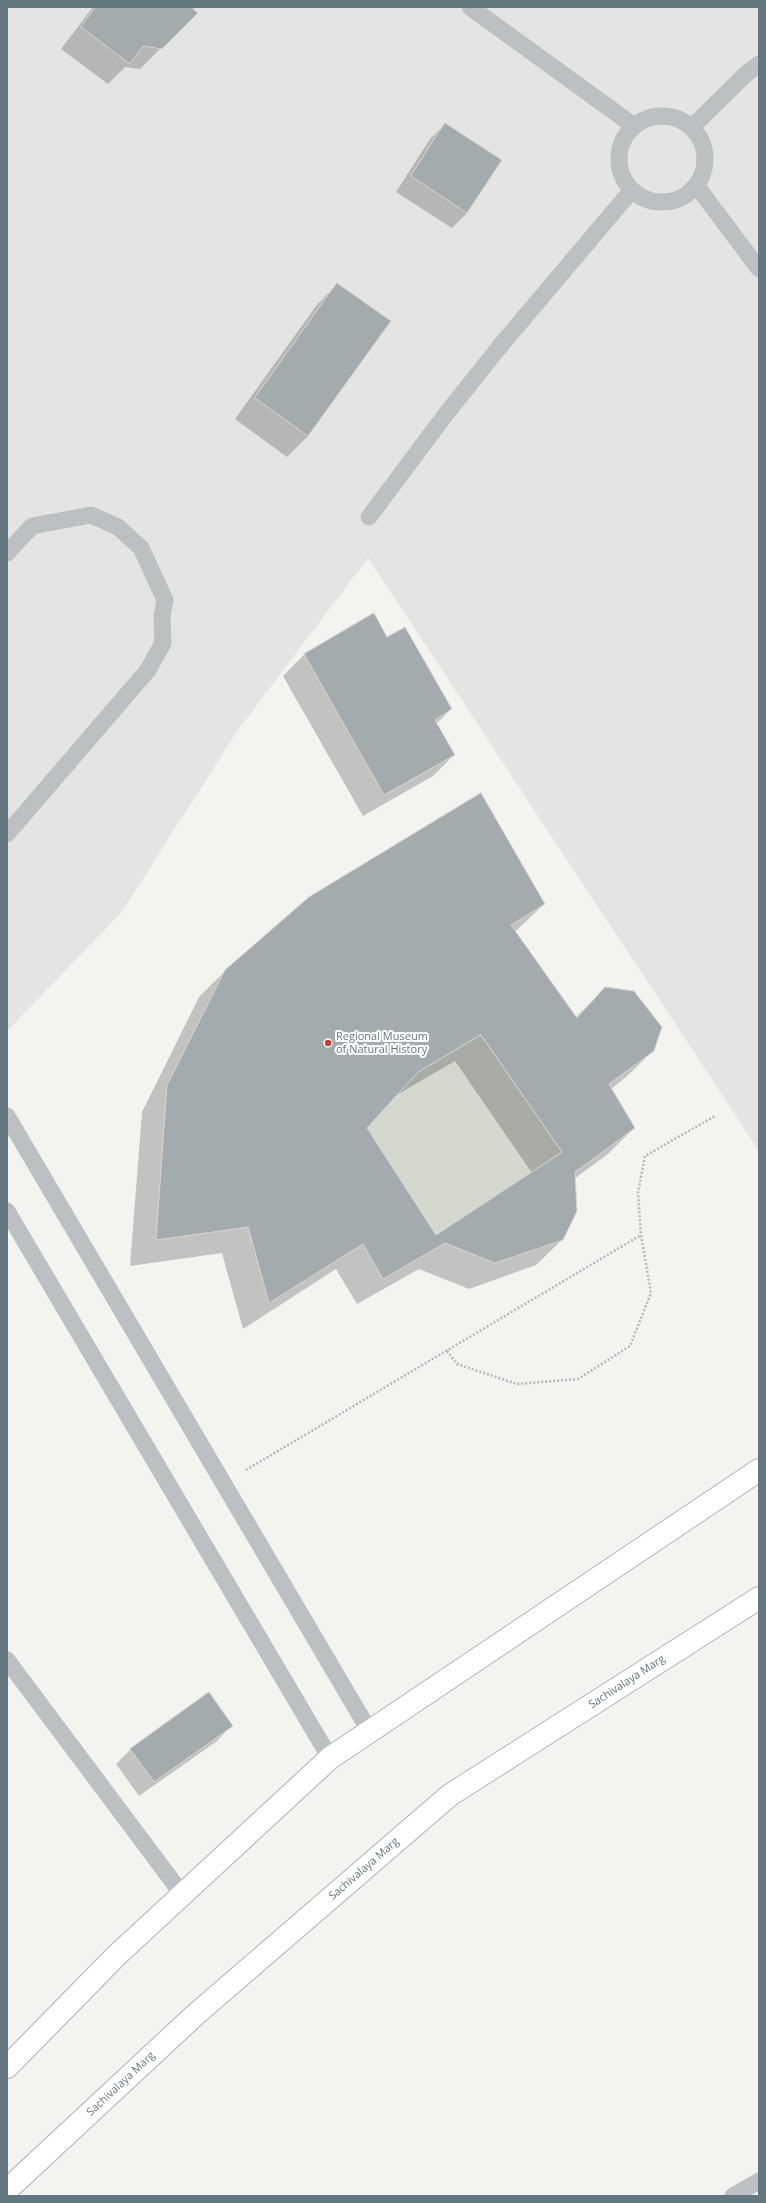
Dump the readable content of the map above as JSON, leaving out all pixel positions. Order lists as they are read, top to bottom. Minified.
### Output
{"streets":{"main road":["Sachivalaya Marg"]},"places":["Regional Museum of Natural History"]}
